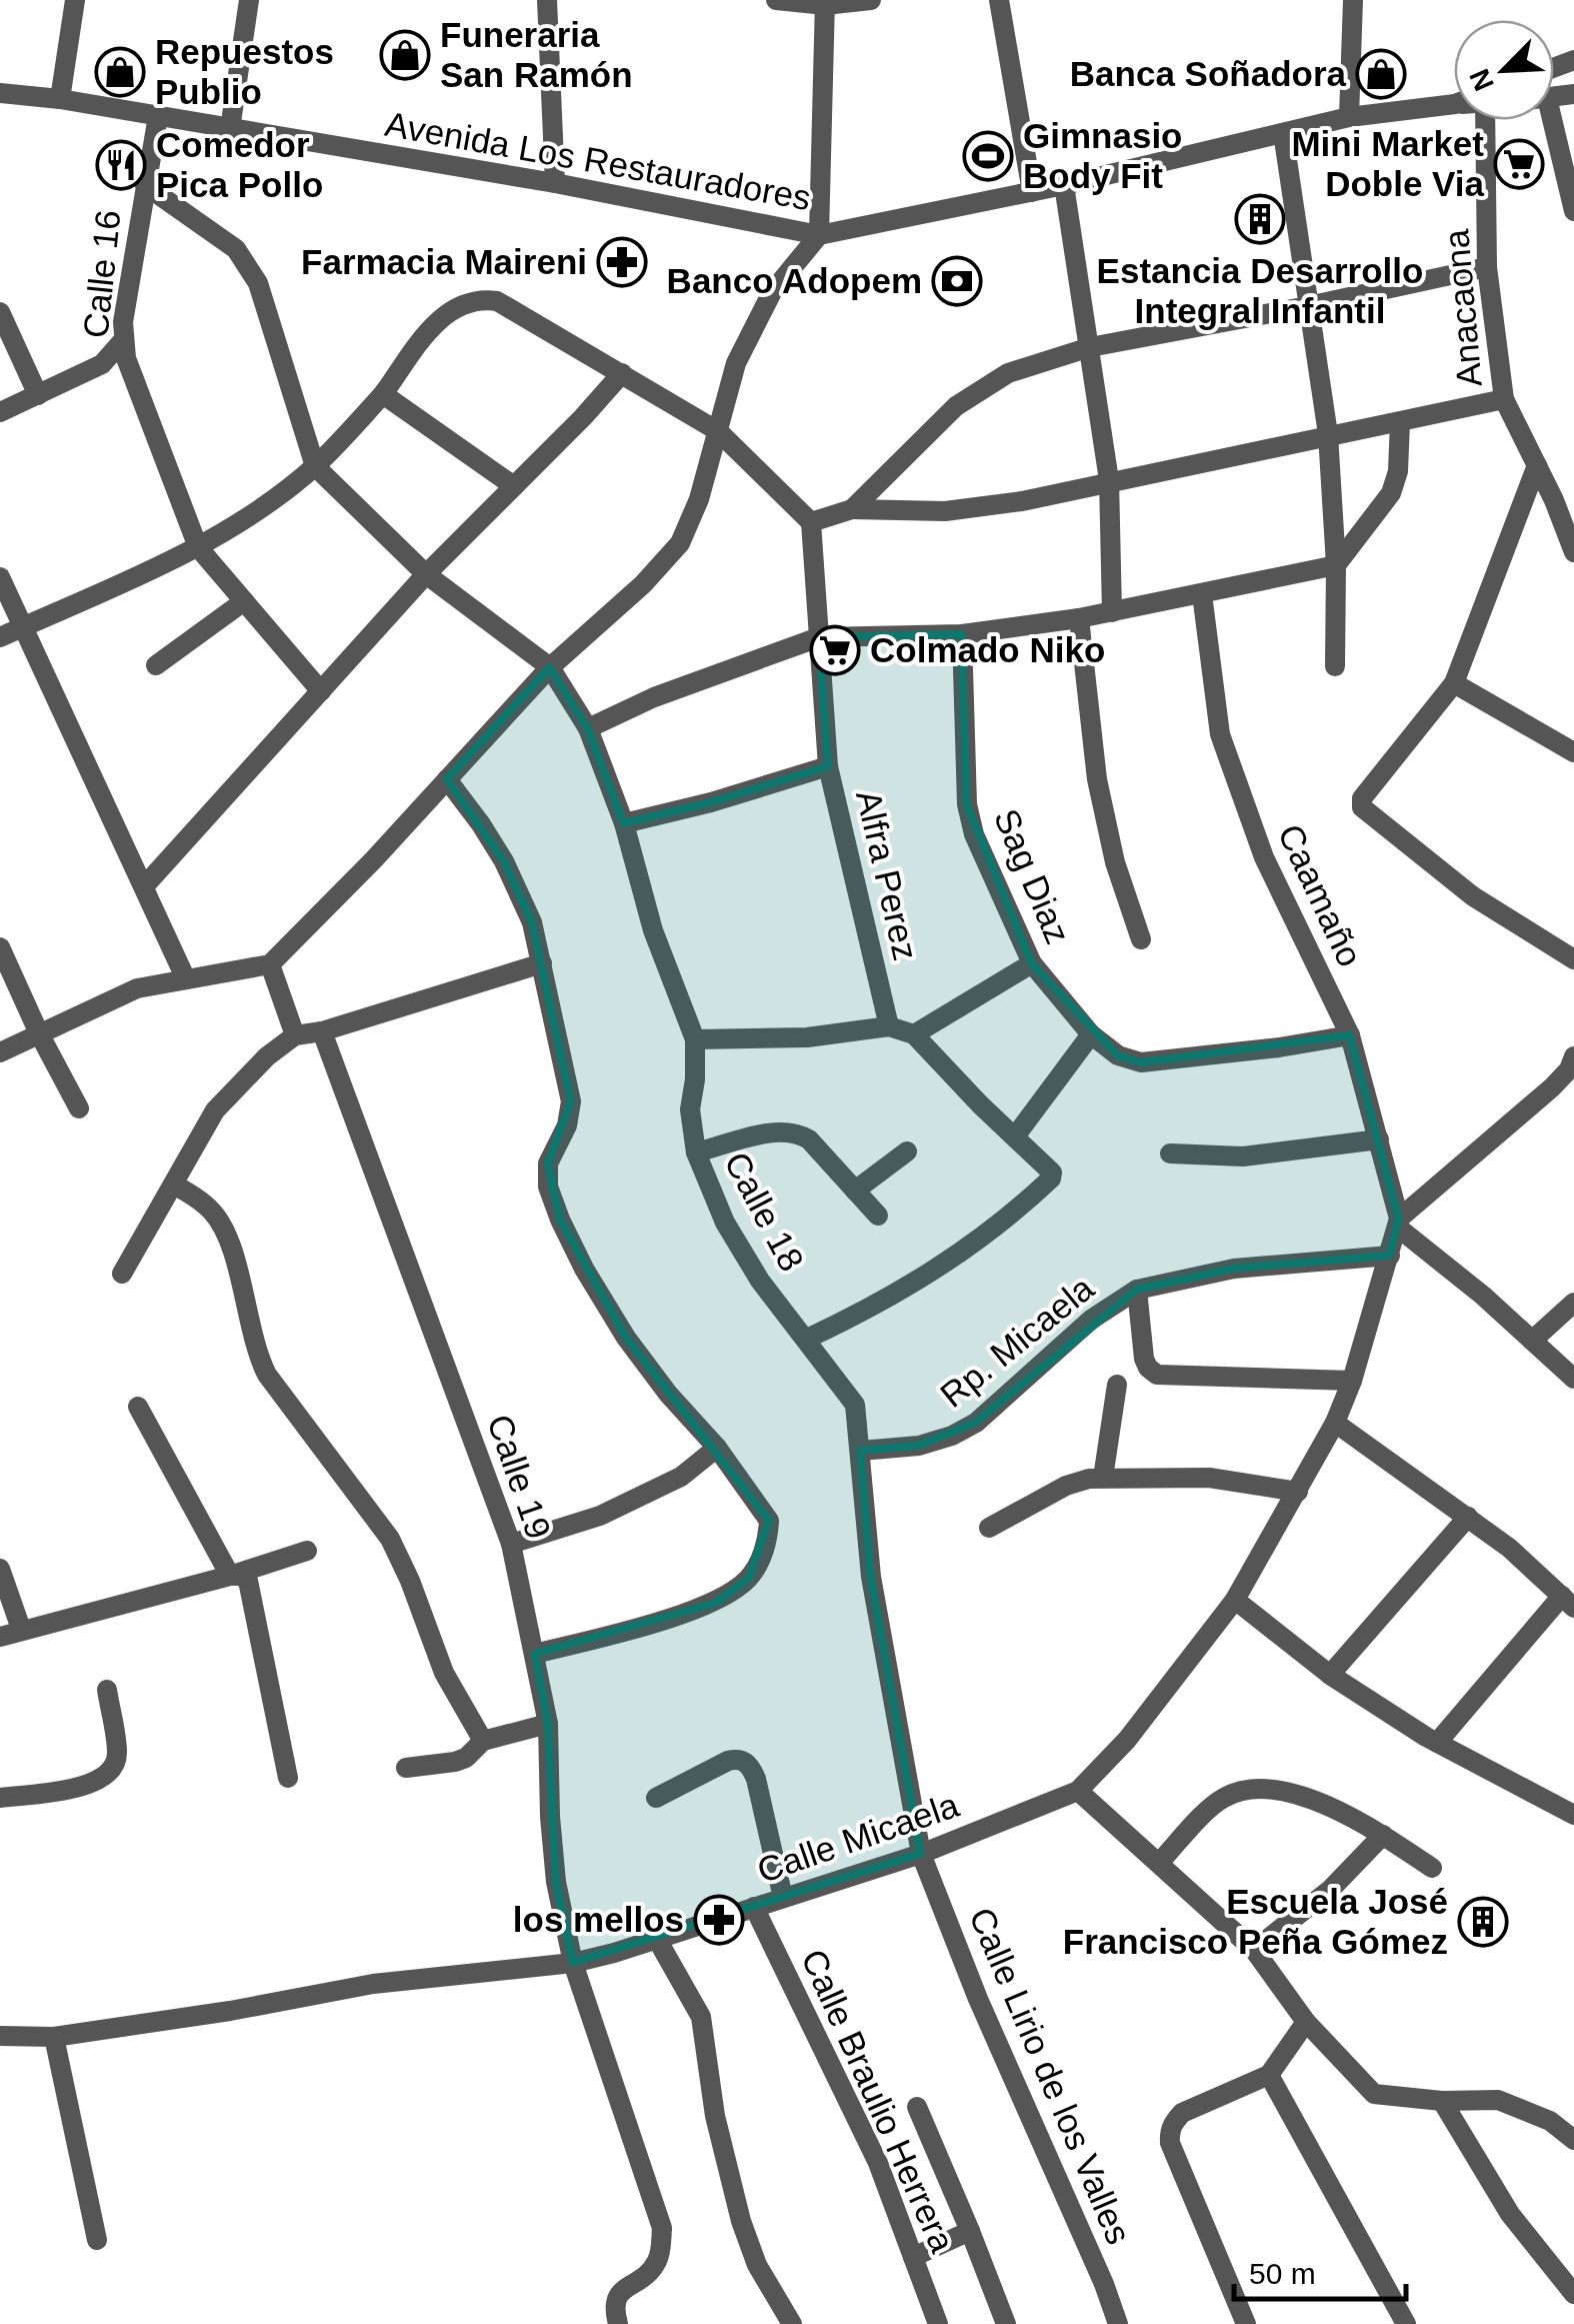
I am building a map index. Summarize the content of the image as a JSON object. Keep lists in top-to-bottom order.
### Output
{
  "streets": {
    "street": [
      "Avenida Los Restauradores",
      "Calle 16",
      "Anacaona",
      "Alfra Perez",
      "Sag Diaz",
      "Caamaño",
      "Calle 18",
      "Rp. Micaela",
      "Calle 19",
      "Calle Micaela",
      "Calle Lirio de los Valles",
      "Calle Braulio Herrera"
    ]
  },
  "crossings": [
    ["Avenida Los Restauradores", "Calle 16"],
    ["Sag Diaz", "Caamaño"],
    ["Caamaño", "Calle Micaela"],
    ["Calle 18", "Rp. Micaela"],
    ["Calle 18", "Calle Micaela"],
    ["Calle 18", "Calle Lirio de los Valles"],
    ["Rp. Micaela", "Calle Micaela"],
    ["Calle 19", "Calle Micaela"],
    ["Calle Micaela", "Calle Lirio de los Valles"],
    ["Calle Micaela", "Calle Braulio Herrera"]
  ],
  "places": {
    "shop": ["Funeraria San Ramón", "Repuestos Publio", "Banca Soñadora"],
    "sports": ["Gimnasio Body Fit"],
    "supermarket": ["Mini Market Doble Via", "Colmado Niko"],
    "restaurant": ["Comedor Pica Pollo"],
    "building": ["Estancia Desarrollo Integral Infantil", "Escuela José Francisco Peña Gómez"],
    "pharmacy": ["Farmacia Maireni", "los mellos"],
    "bank": ["Banco Adopem"]
  },
  "scale_bar": "50 m",
  "north": "bottom left"
}
